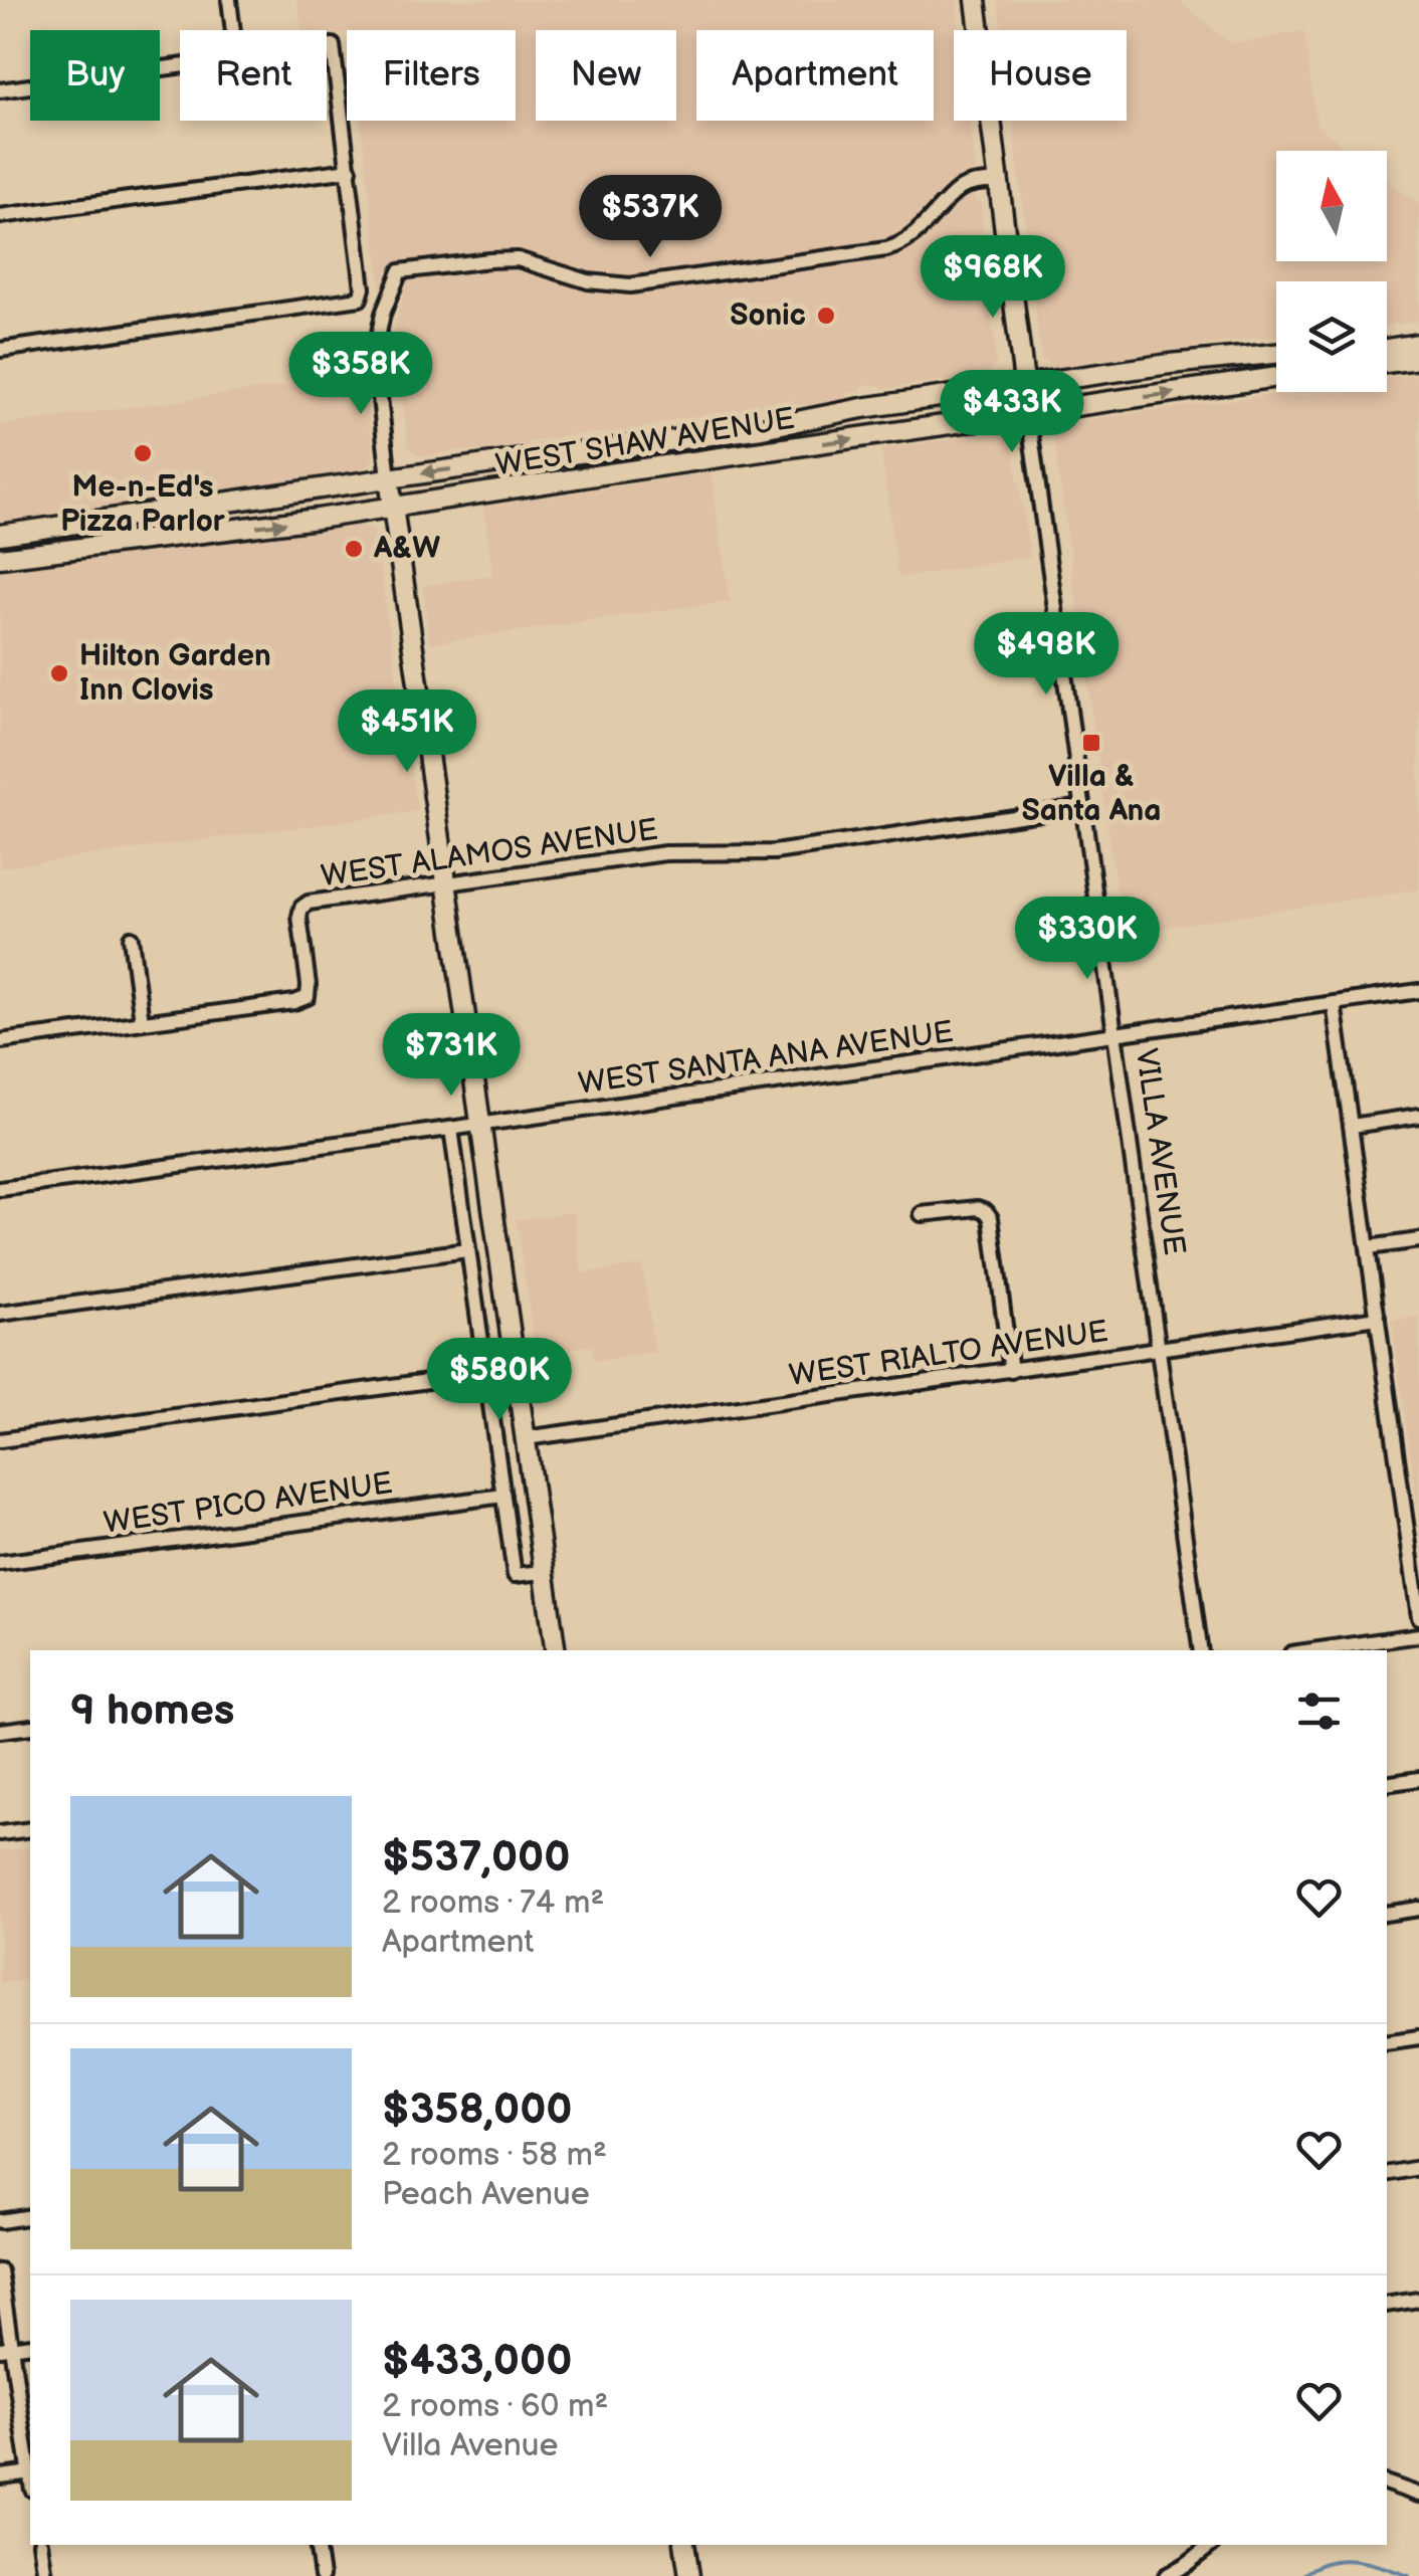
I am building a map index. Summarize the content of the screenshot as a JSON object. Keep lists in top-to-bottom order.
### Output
{
  "streets": {
    "main road": ["WEST SHAW AVENUE", "VILLA AVENUE"],
    "street": [
      "WEST ALAMOS AVENUE",
      "WEST SANTA ANA AVENUE",
      "WEST RIALTO AVENUE",
      "WEST PICO AVENUE"
    ]
  },
  "crossings": [
    ["WEST SHAW AVENUE", "VILLA AVENUE"],
    ["WEST ALAMOS AVENUE", "VILLA AVENUE"],
    ["WEST SANTA ANA AVENUE", "VILLA AVENUE"],
    ["VILLA AVENUE", "WEST RIALTO AVENUE"]
  ],
  "places": {
    "other": [
      "Sonic",
      "Me-n-Ed's Pizza Parlor",
      "A&W",
      "Hilton Garden Inn Clovis"
    ],
    "transit": ["Villa & Santa Ana"]
  },
  "north": "top",
  "page": {
    "chip": [
      "Buy",
      "Rent",
      "Filters",
      "New",
      "Apartment",
      "House"
    ],
    "price": [
      "$537K",
      "$968K",
      "$358K",
      "$433K",
      "$498K",
      "$451K",
      "$330K",
      "$731K",
      "$580K"
    ],
    "heading": "9 homes",
    "list": [
      {
        "name": "$537,000",
        "note": "2 rooms · 74 m² · Apartment"
      },
      {
        "name": "$358,000",
        "note": "2 rooms · 58 m² · Peach Avenue"
      },
      {
        "name": "$433,000",
        "note": "2 rooms · 60 m² · Villa Avenue"
      }
    ]
  }
}
